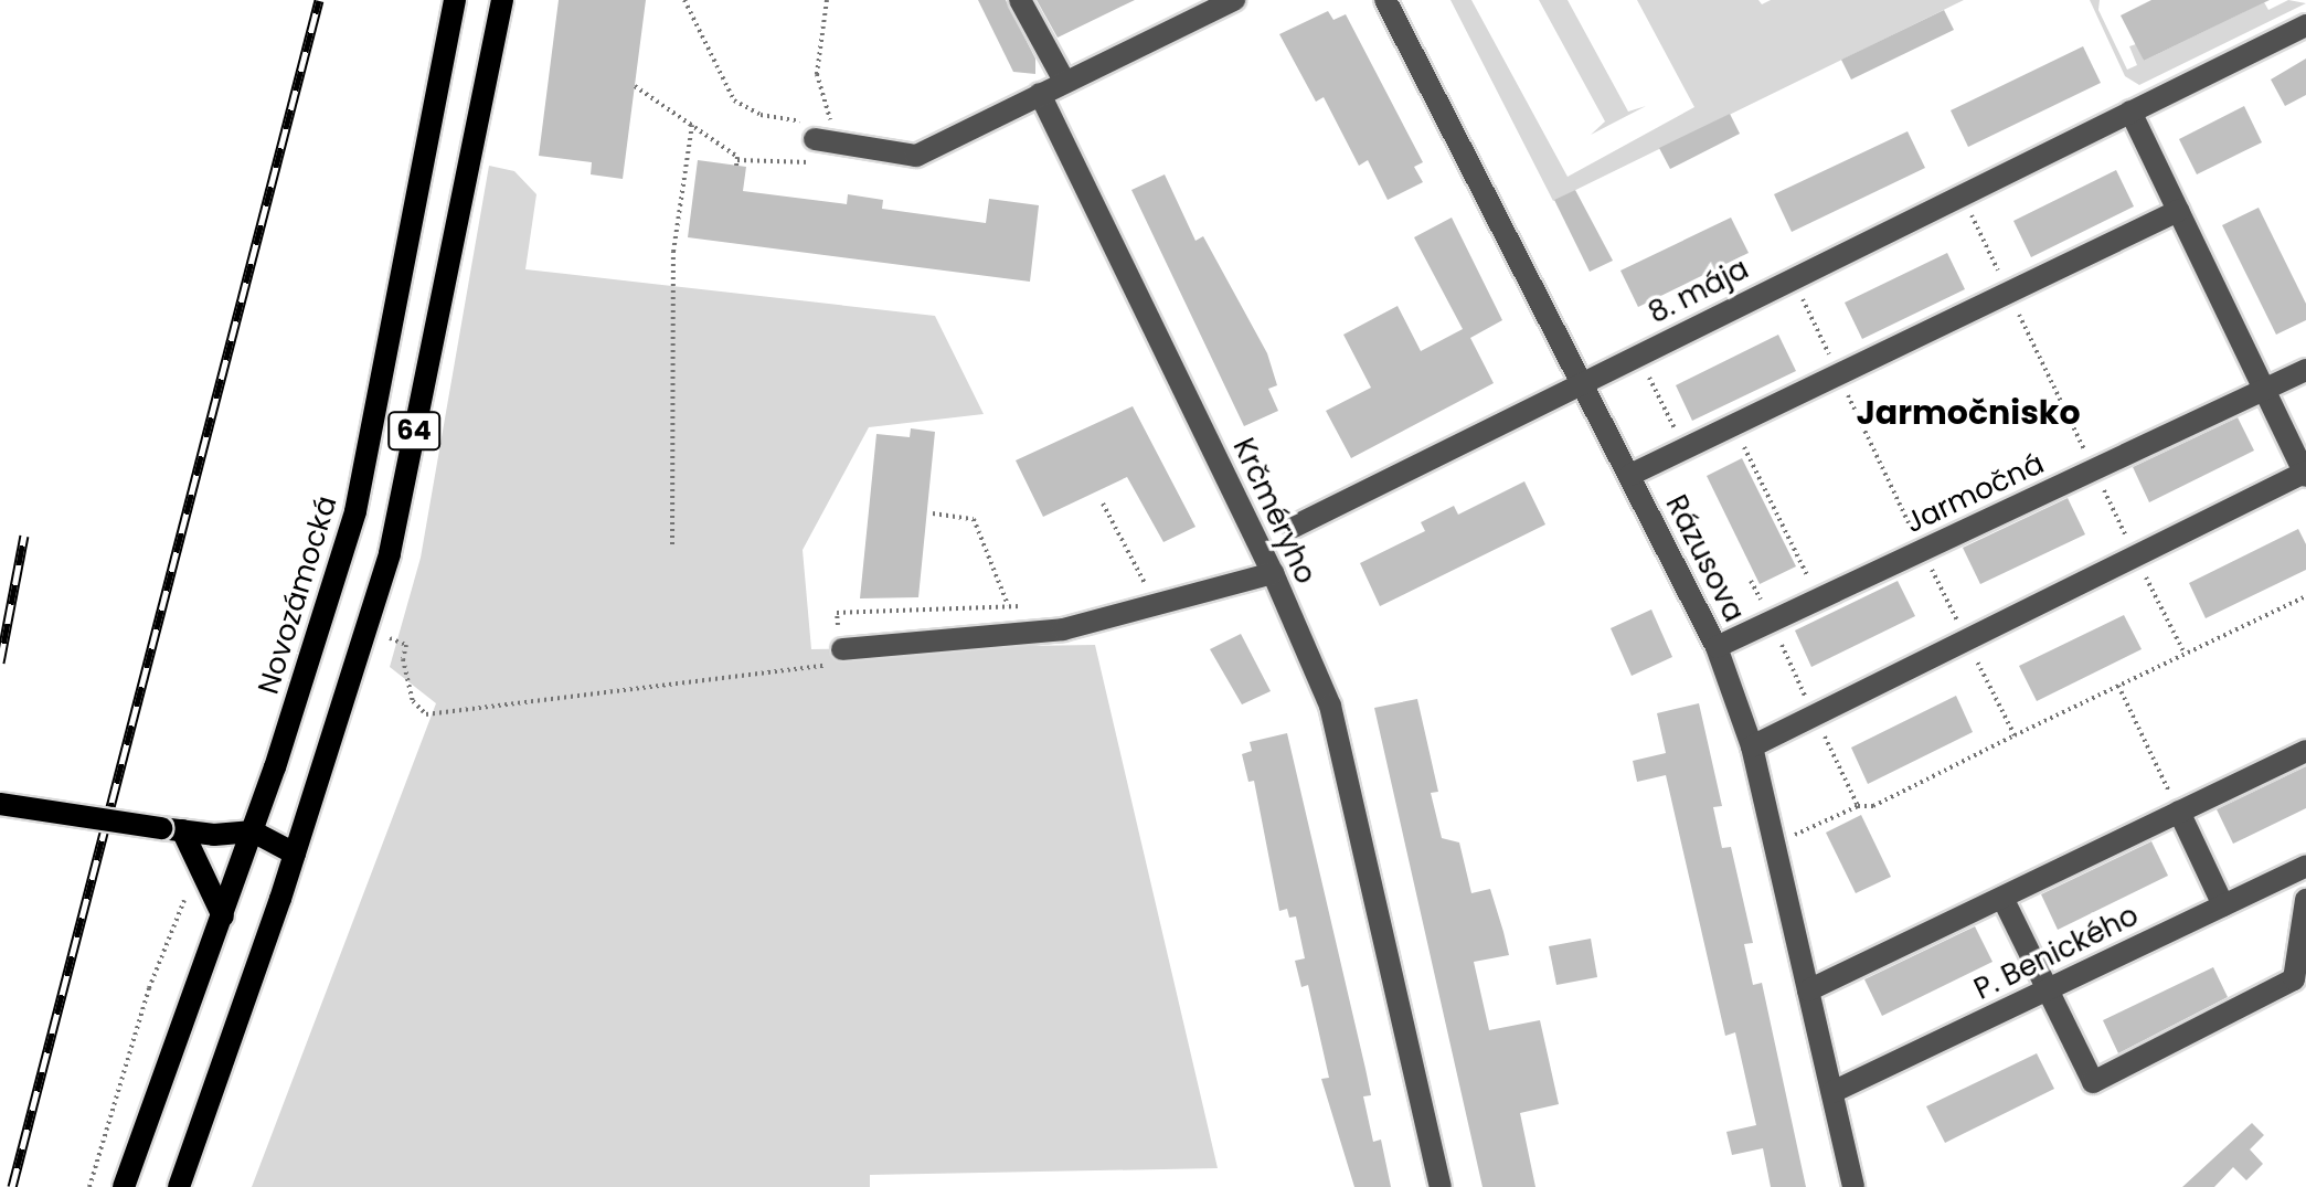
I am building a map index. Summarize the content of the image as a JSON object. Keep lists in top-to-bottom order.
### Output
{
  "streets": {
    "main road": ["64", "Novozámocká"],
    "street": [
      "8. mája",
      "Jarmočná",
      "Krčméryho",
      "Rázusova",
      "P. Benického"
    ]
  },
  "crossings": [
    ["8. mája", "Rázusova"],
    ["Jarmočná", "Rázusova"],
    ["Rázusova", "P. Benického"]
  ],
  "districts": ["Jarmočnisko"]
}
